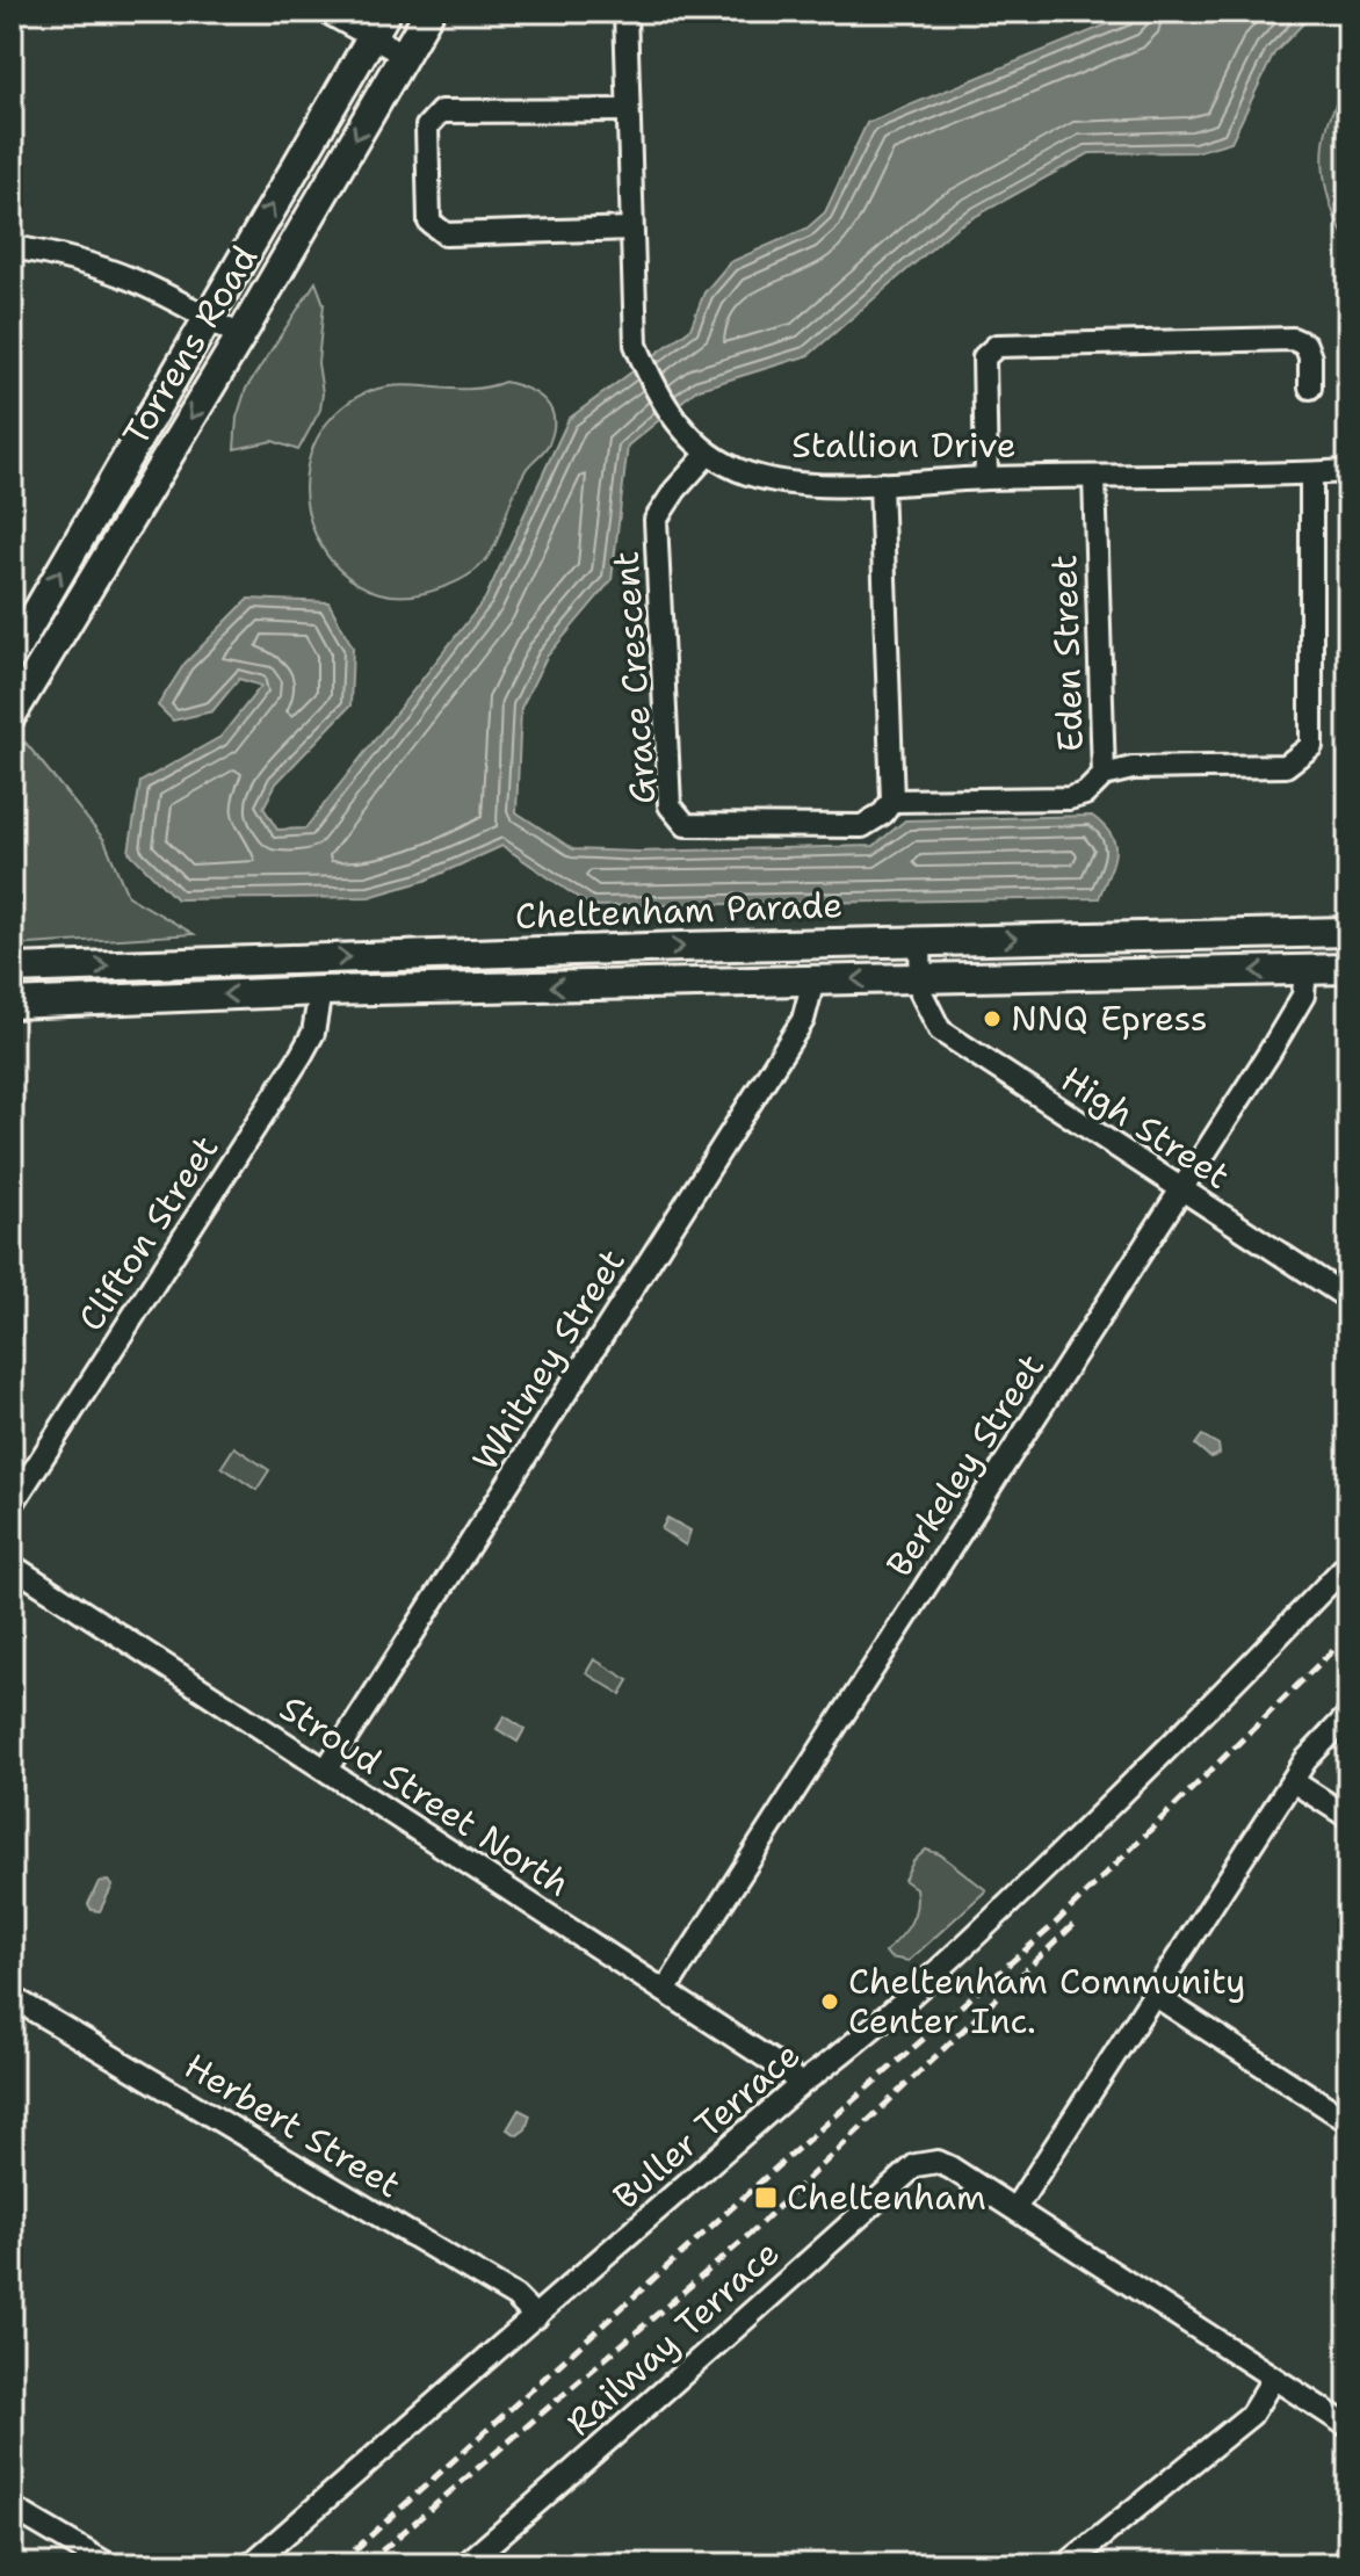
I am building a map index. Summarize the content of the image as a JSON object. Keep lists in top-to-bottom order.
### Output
{
  "streets": {
    "main road": ["Torrens Road", "Cheltenham Parade"],
    "street": [
      "Stallion Drive",
      "Eden Street",
      "Grace Crescent",
      "High Street",
      "Clifton Street",
      "Whitney Street",
      "Berkeley Street",
      "Stroud Street North",
      "Herbert Street",
      "Buller Terrace",
      "Railway Terrace"
    ]
  },
  "crossings": [
    ["Stallion Drive", "Eden Street"],
    ["Stallion Drive", "Grace Crescent"],
    ["Eden Street", "Grace Crescent"],
    ["Cheltenham Parade", "High Street"],
    ["Cheltenham Parade", "Clifton Street"],
    ["Cheltenham Parade", "Whitney Street"],
    ["Cheltenham Parade", "Berkeley Street"],
    ["High Street", "Berkeley Street"],
    ["Whitney Street", "Stroud Street North"],
    ["Berkeley Street", "Stroud Street North"],
    ["Stroud Street North", "Buller Terrace"],
    ["Herbert Street", "Buller Terrace"]
  ],
  "places": {
    "other": ["NNQ Epress", "Cheltenham Community Center Inc."],
    "transit": ["Cheltenham"]
  }
}
